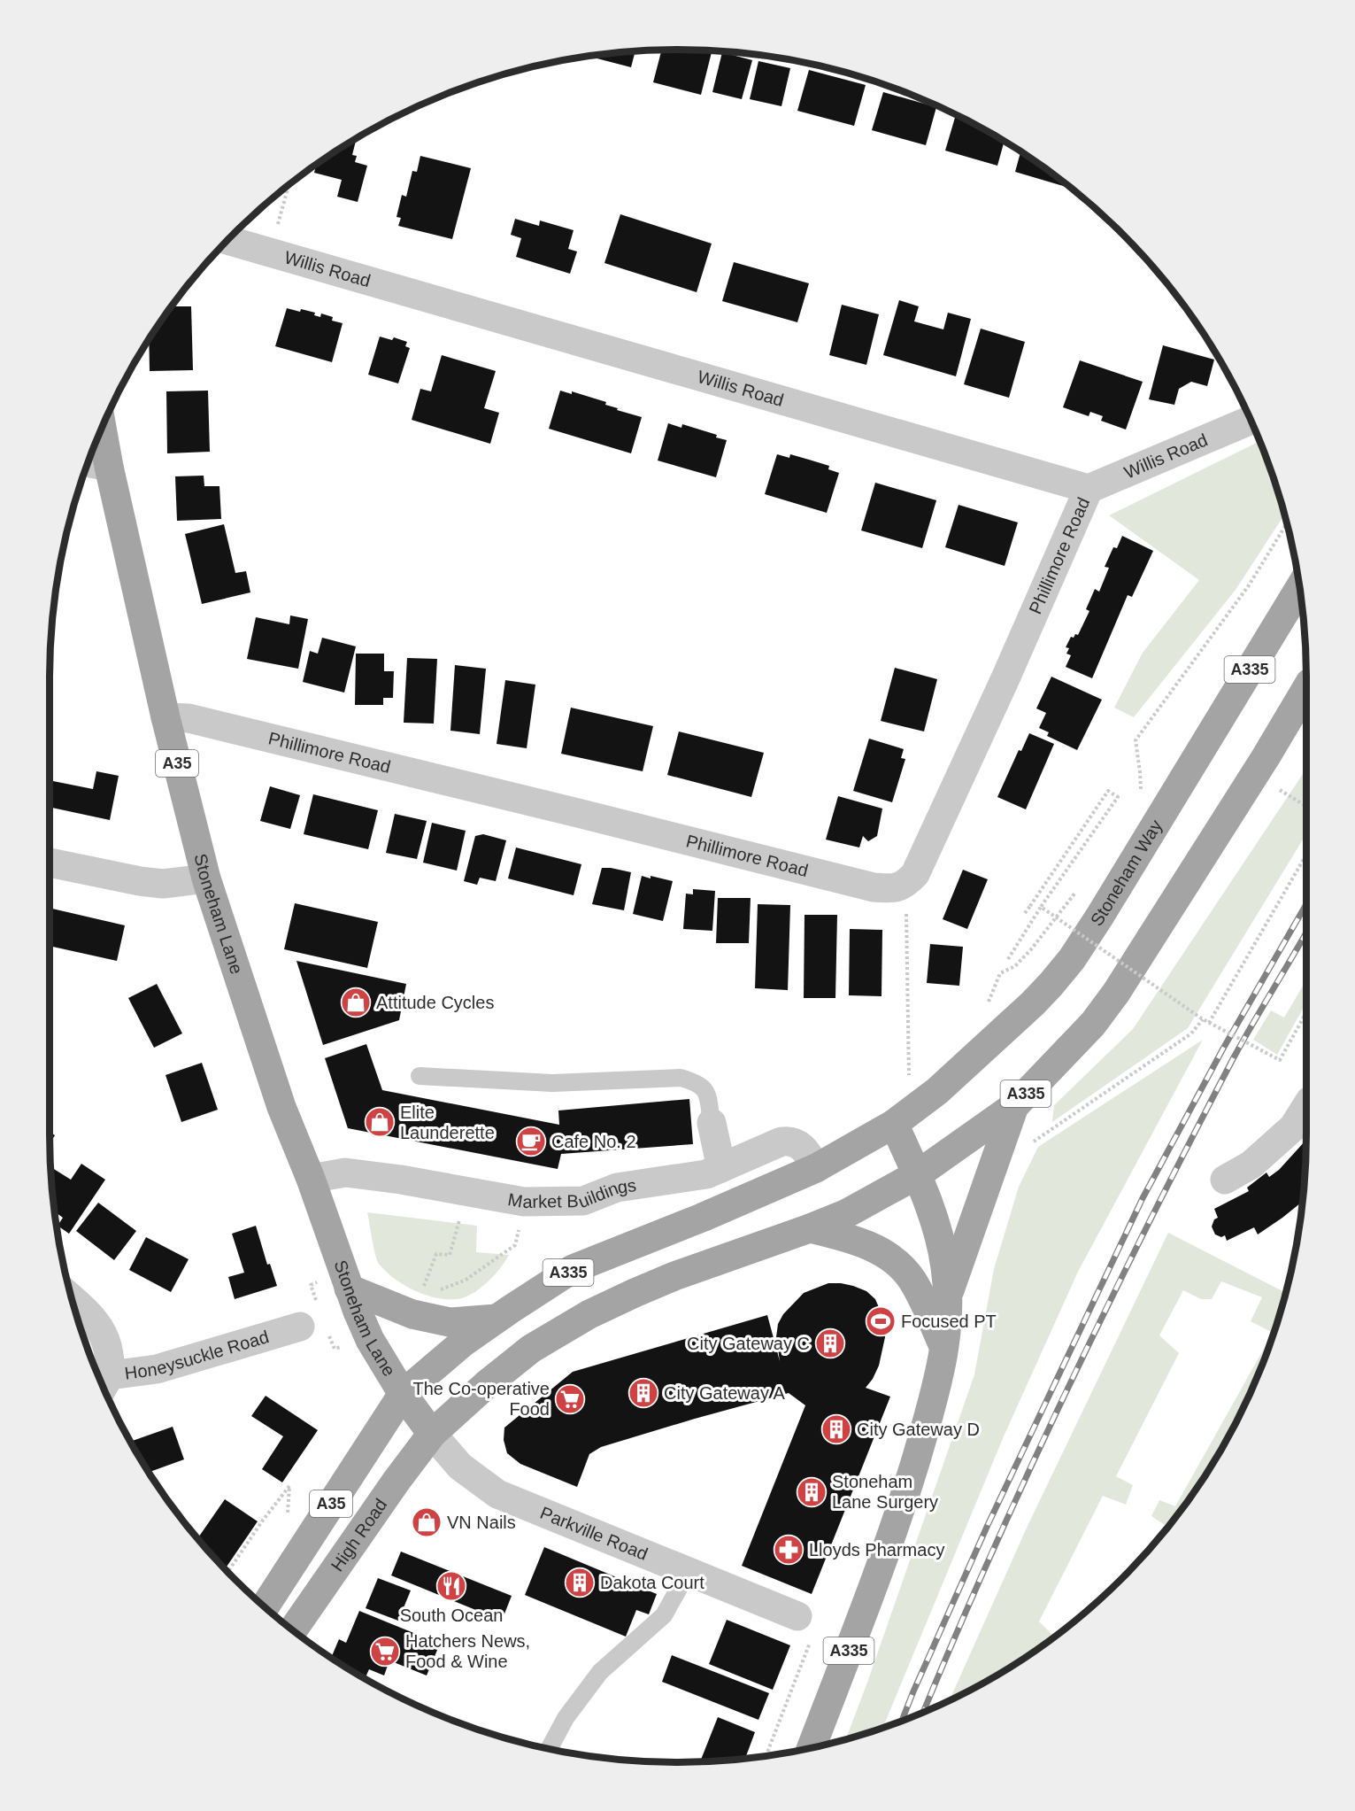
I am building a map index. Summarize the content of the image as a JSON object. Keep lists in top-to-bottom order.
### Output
{
  "streets": {
    "main road": [
      "A335",
      "A35",
      "Stoneham Way",
      "Stoneham Lane",
      "High Road"
    ],
    "street": [
      "Willis Road",
      "Phillimore Road",
      "Market Buildings",
      "Honeysuckle Road",
      "Parkville Road"
    ]
  },
  "crossings": [
    ["Willis Road", "Phillimore Road"],
    ["Phillimore Road", "Stoneham Lane"],
    ["A335", "A35"],
    ["A335", "Stoneham Way"],
    ["A335", "Stoneham Lane"],
    ["A335", "Market Buildings"],
    ["A335", "Parkville Road"],
    ["A335", "High Road"],
    ["A35", "Stoneham Lane"],
    ["A35", "Parkville Road"],
    ["A35", "High Road"],
    ["Stoneham Lane", "Market Buildings"],
    ["Parkville Road", "High Road"]
  ],
  "places": {
    "shop": ["Attitude Cycles", "Elite Launderette", "VN Nails"],
    "cafe": ["Cafe No. 2"],
    "sports": ["Focused PT"],
    "building": [
      "City Gateway C",
      "City Gateway A",
      "City Gateway D",
      "Stoneham Lane Surgery",
      "Dakota Court"
    ],
    "supermarket": ["The Co-operative Food", "Hatchers News, Food & Wine"],
    "pharmacy": ["Lloyds Pharmacy"],
    "restaurant": ["South Ocean"]
  }
}
